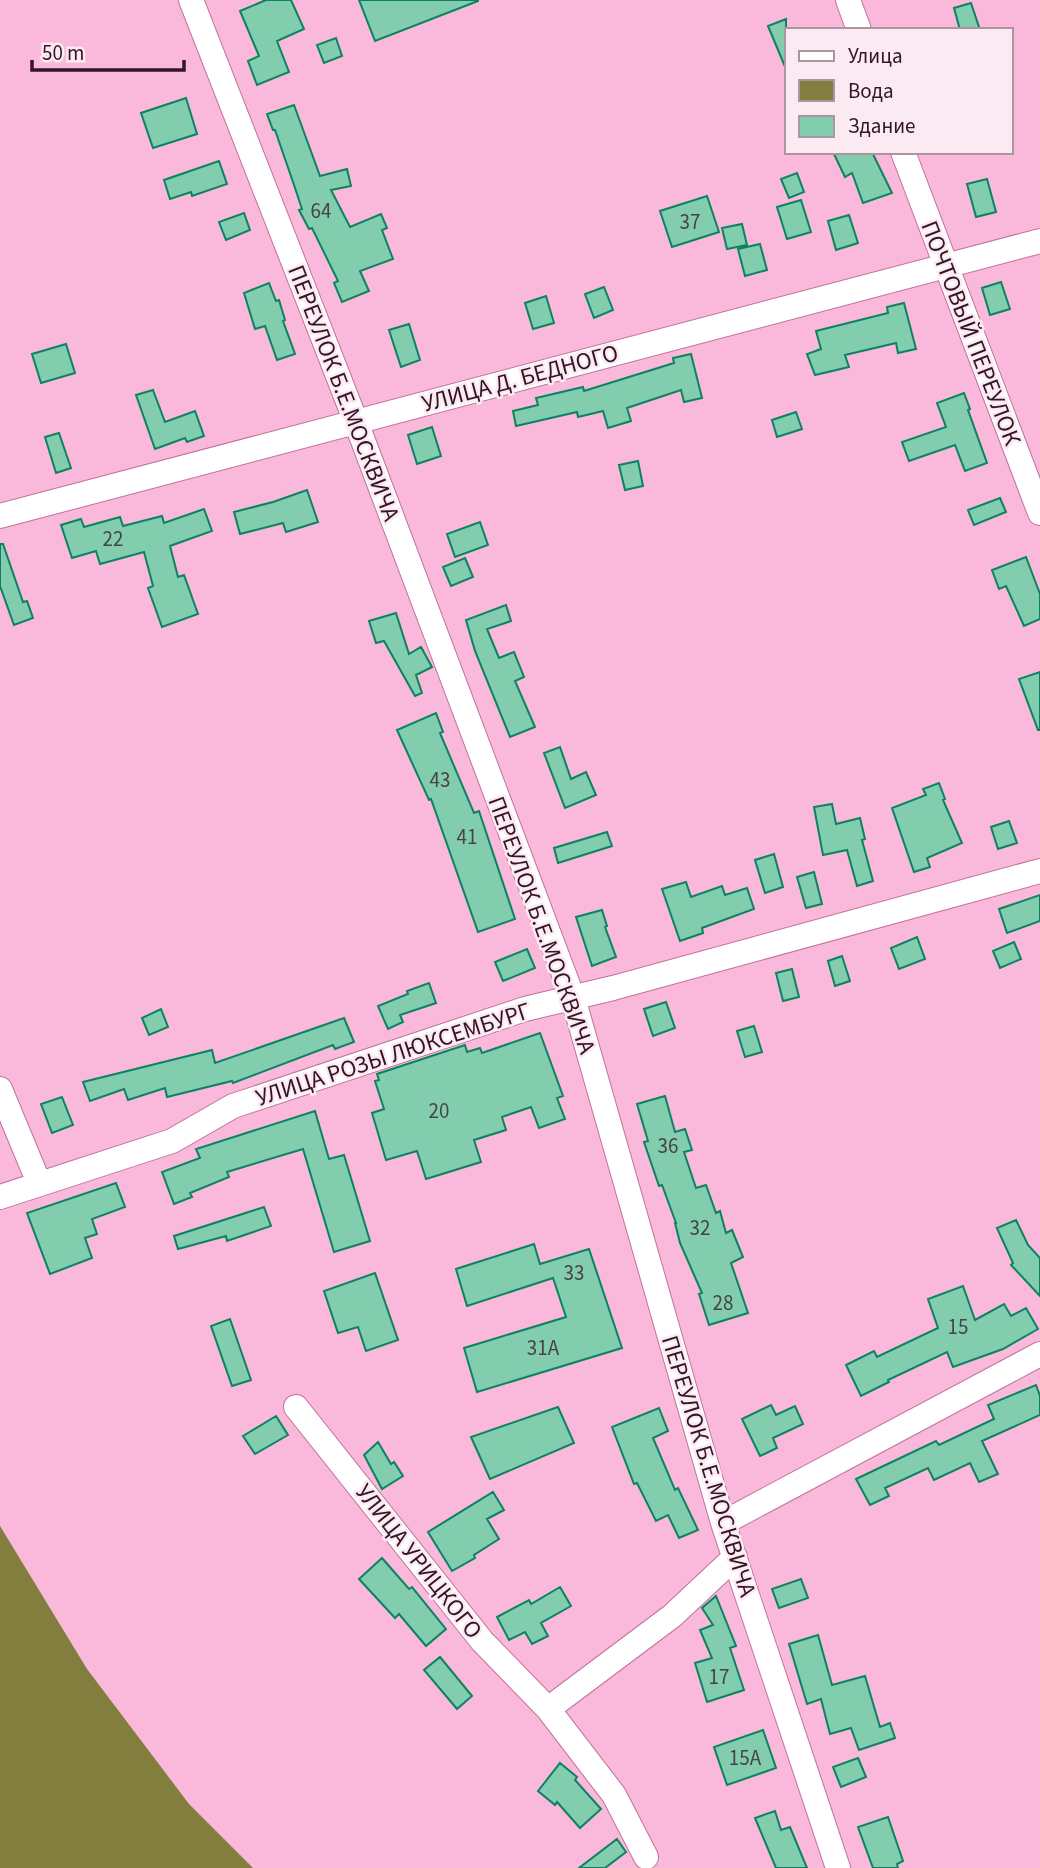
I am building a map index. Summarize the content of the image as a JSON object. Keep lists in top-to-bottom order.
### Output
{
  "streets": {
    "street": [
      "ПОЧТОВЫЙ ПЕРЕУЛОК",
      "УЛИЦА Д. БЕДНОГО",
      "ПЕРЕУЛОК Б.Е.МОСКВИЧА",
      "УЛИЦА РОЗЫ ЛЮКСЕМБУРГ",
      "УЛИЦА УРИЦКОГО"
    ]
  },
  "crossings": [
    ["ПОЧТОВЫЙ ПЕРЕУЛОК", "УЛИЦА Д. БЕДНОГО"],
    ["УЛИЦА Д. БЕДНОГО", "ПЕРЕУЛОК Б.Е.МОСКВИЧА"],
    ["ПЕРЕУЛОК Б.Е.МОСКВИЧА", "УЛИЦА РОЗЫ ЛЮКСЕМБУРГ"]
  ],
  "house_numbers": [
    "64",
    "37",
    "22",
    "43",
    "41",
    "20",
    "36",
    "32",
    "33",
    "28",
    "15",
    "31А",
    "17",
    "15А"
  ],
  "legend": ["Улица", "Вода", "Здание"],
  "scale_bar": "50 m"
}
